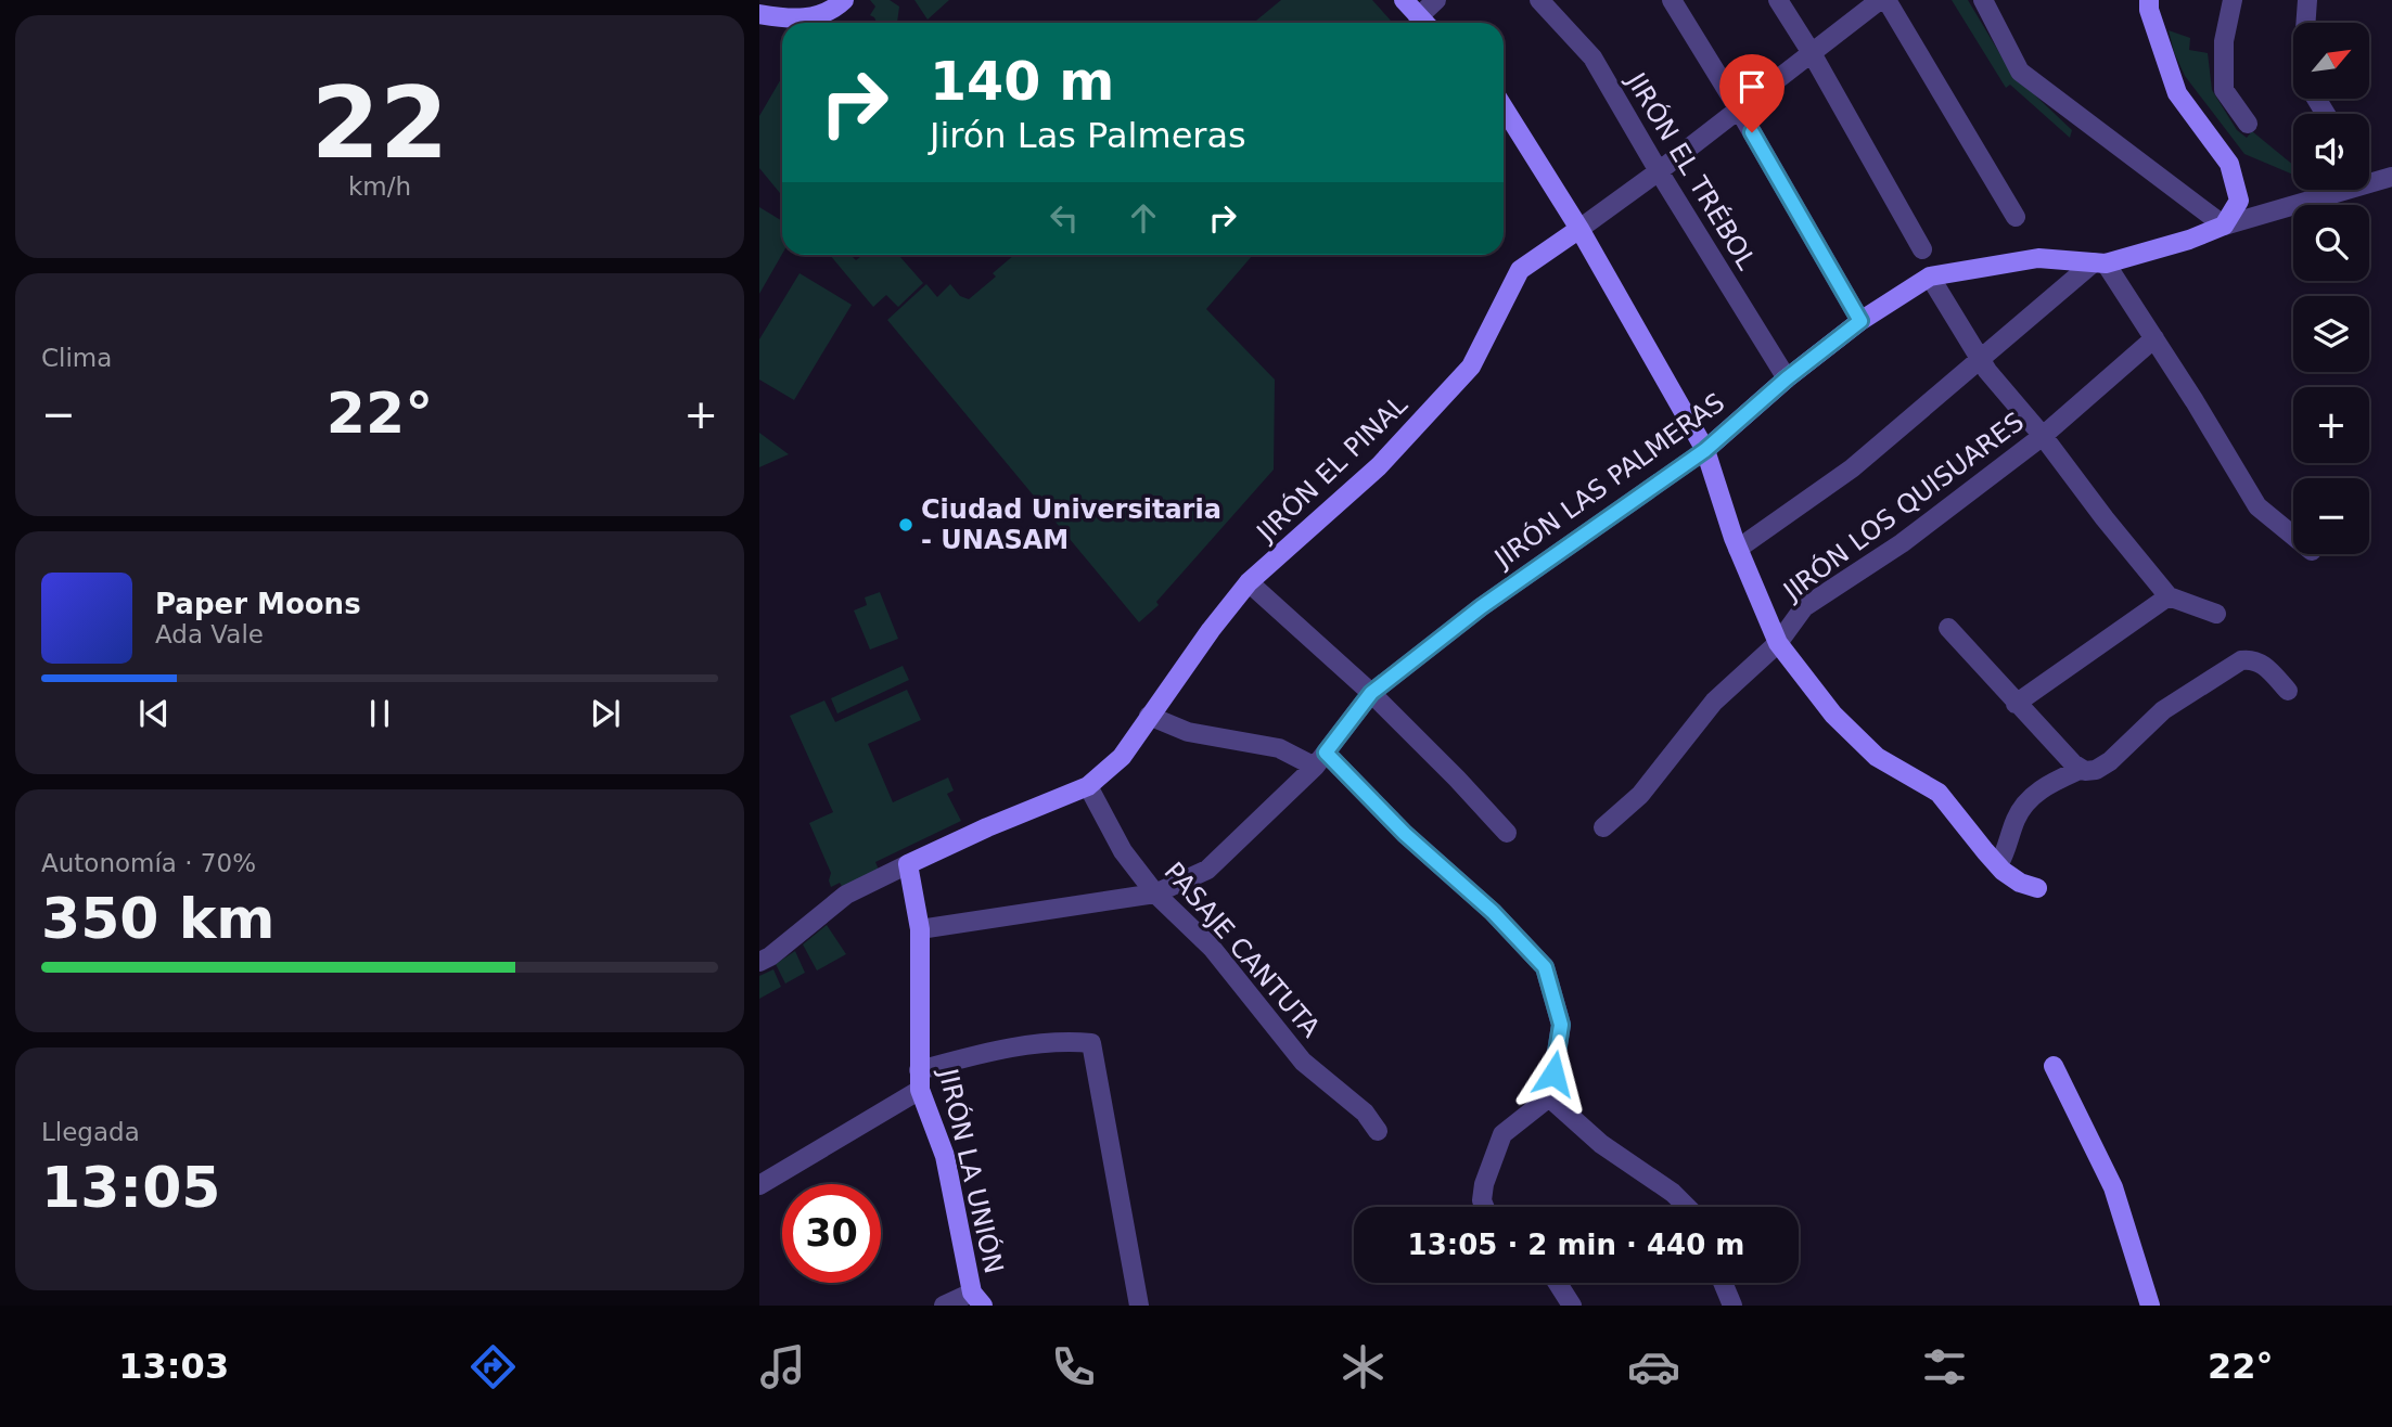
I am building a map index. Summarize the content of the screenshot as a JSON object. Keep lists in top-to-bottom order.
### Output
{
  "streets": {
    "street": [
      "JIRÓN EL TRÉBOL",
      "JIRÓN EL PINAL",
      "JIRÓN LAS PALMERAS",
      "JIRÓN LOS QUISUARES",
      "PASAJE CANTUTA",
      "JIRÓN LA UNIÓN"
    ]
  },
  "crossings": [
    ["JIRÓN EL TRÉBOL", "JIRÓN EL PINAL"],
    ["JIRÓN EL TRÉBOL", "JIRÓN LAS PALMERAS"],
    ["JIRÓN EL PINAL", "PASAJE CANTUTA"],
    ["JIRÓN EL PINAL", "JIRÓN LA UNIÓN"],
    ["JIRÓN LAS PALMERAS", "PASAJE CANTUTA"],
    ["JIRÓN LAS PALMERAS", "JIRÓN LA UNIÓN"]
  ],
  "places": ["Ciudad Universitaria - UNASAM"],
  "north": "top right",
  "page": {
    "tile": [
      ["22", "km/h"],
      "Clima",
      ["Autonomía · 70%", "350 km"],
      ["Llegada", "13:05"]
    ],
    "map_buttons": ["+", "−"],
    "turn": ["140 m", "Jirón Las Palmeras"],
    "heat": ["−", "22°", "+"],
    "song": ["Paper Moons", "Ada Vale"],
    "limit": "30",
    "trip": "13:05 · 2 min · 440 m",
    "tabs": ["13:03", "22°"]
  }
}
